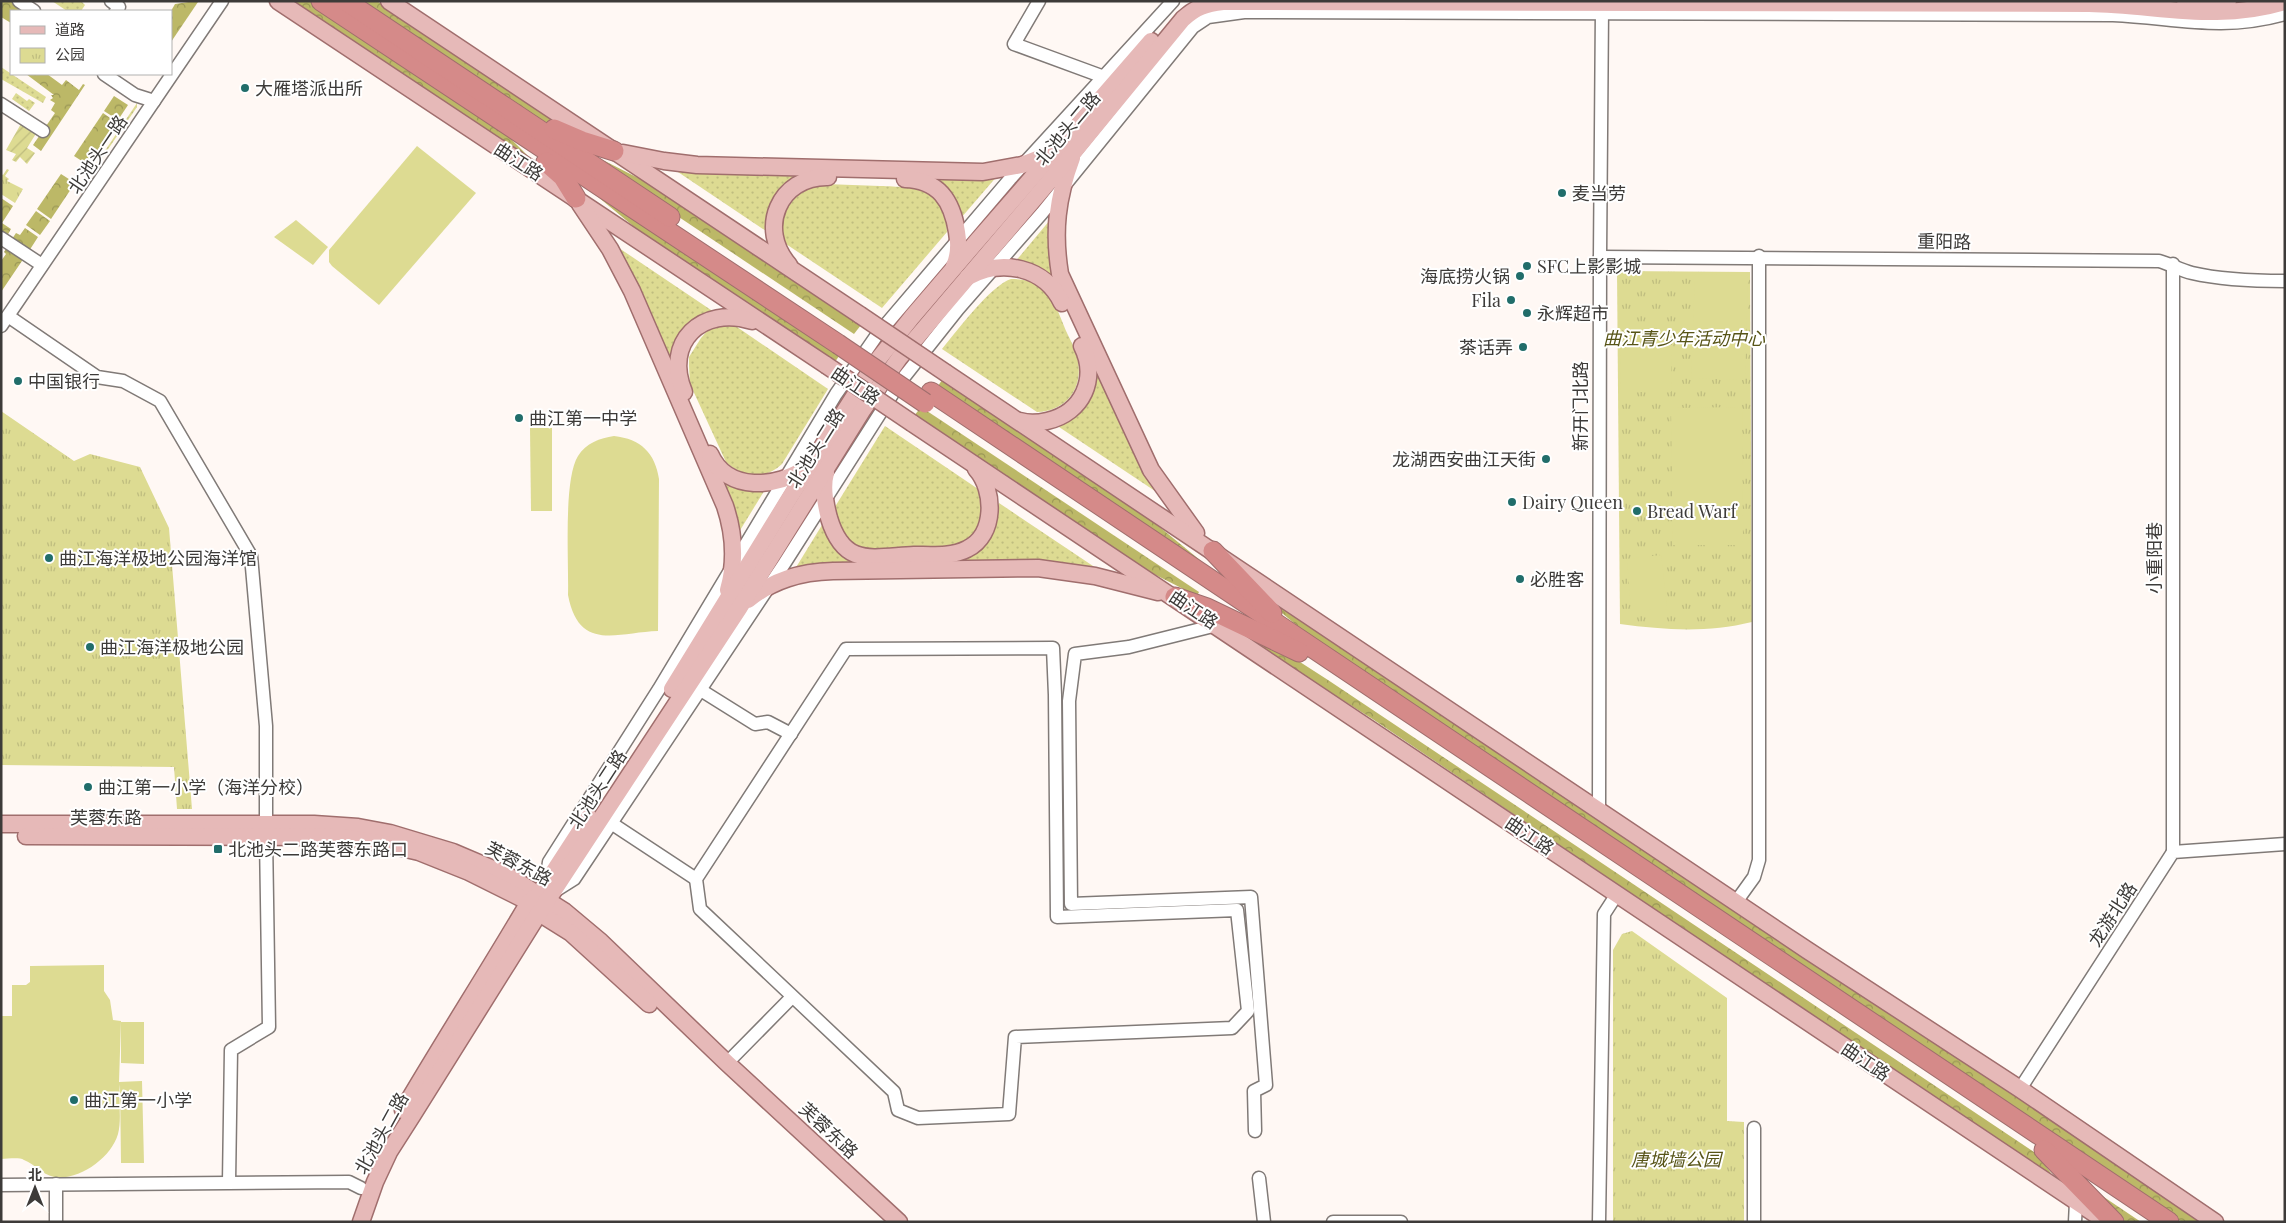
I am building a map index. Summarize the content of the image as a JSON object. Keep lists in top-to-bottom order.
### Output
{
  "streets": {
    "highway": ["曲江路"],
    "main road": ["北池头二路", "芙蓉东路"],
    "street": [
      "北池头一路",
      "重阳路",
      "新开门北路",
      "小重阳巷",
      "龙游北路"
    ]
  },
  "crossings": [
    ["北池头二路", "新开门北路"],
    ["北池头二路", "芙蓉东路"],
    ["重阳路", "新开门北路"],
    ["重阳路", "小重阳巷"],
    ["小重阳巷", "龙游北路"]
  ],
  "parks": ["曲江青少年活动中心", "唐城墙公园"],
  "places": {
    "other": [
      "大雁塔派出所",
      "麦当劳",
      "SFC上影影城",
      "海底捞火锅",
      "Fila",
      "永辉超市",
      "茶话弄",
      "中国银行",
      "曲江第一中学",
      "龙湖西安曲江天街",
      "Dairy Queen",
      "Bread Warf",
      "曲江海洋极地公园海洋馆",
      "必胜客",
      "曲江海洋极地公园",
      "曲江第一小学（海洋分校）",
      "曲江第一小学"
    ],
    "transit": ["北池头二路芙蓉东路口"]
  },
  "legend": ["道路", "公园"],
  "north": "top"
}
